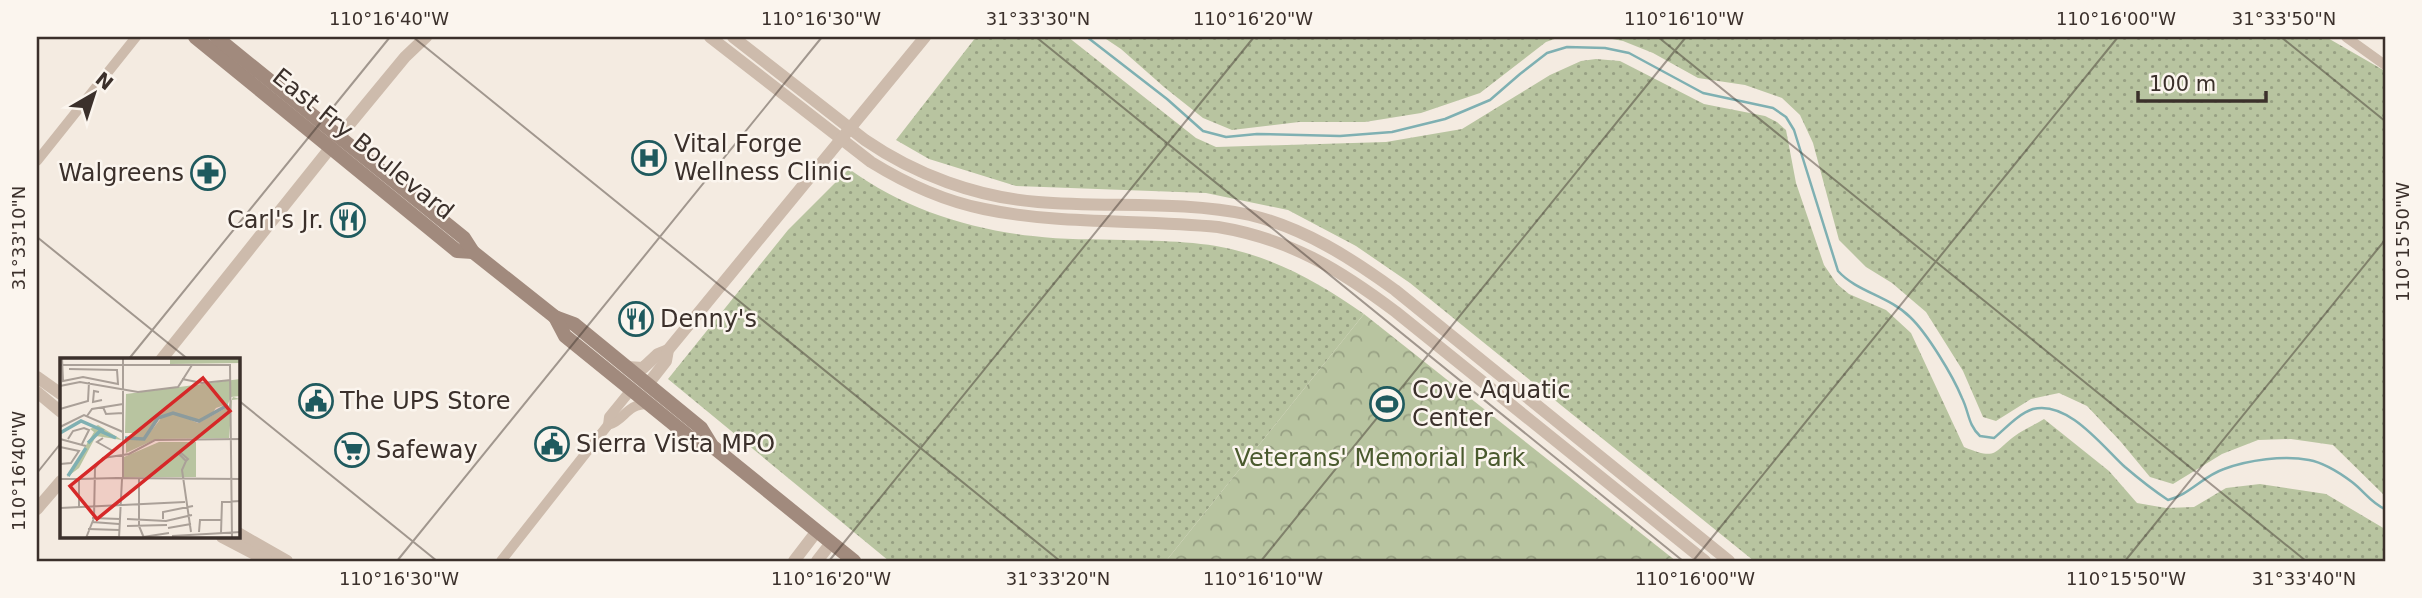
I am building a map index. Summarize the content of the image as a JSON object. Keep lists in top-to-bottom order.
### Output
{
  "streets": {
    "main road": ["East Fry Boulevard"]
  },
  "parks": ["Veterans' Memorial Park"],
  "places": {
    "hospital": ["Vital Forge Wellness Clinic"],
    "pharmacy": ["Walgreens"],
    "restaurant": ["Carl's Jr.", "Denny's"],
    "public building": ["The UPS Store", "Sierra Vista MPO"],
    "sports": ["Cove Aquatic Center"],
    "supermarket": ["Safeway"]
  },
  "scale_bar": "100 m",
  "north": "top right",
  "coordinates": [
    "110°16'40\"W",
    "110°16'30\"W",
    "31°33'30\"N",
    "110°16'20\"W",
    "110°16'10\"W",
    "110°16'00\"W",
    "31°33'50\"N",
    "31°33'10\"N",
    "110°15'50\"W",
    "31°33'20\"N",
    "31°33'40\"N"
  ]
}
